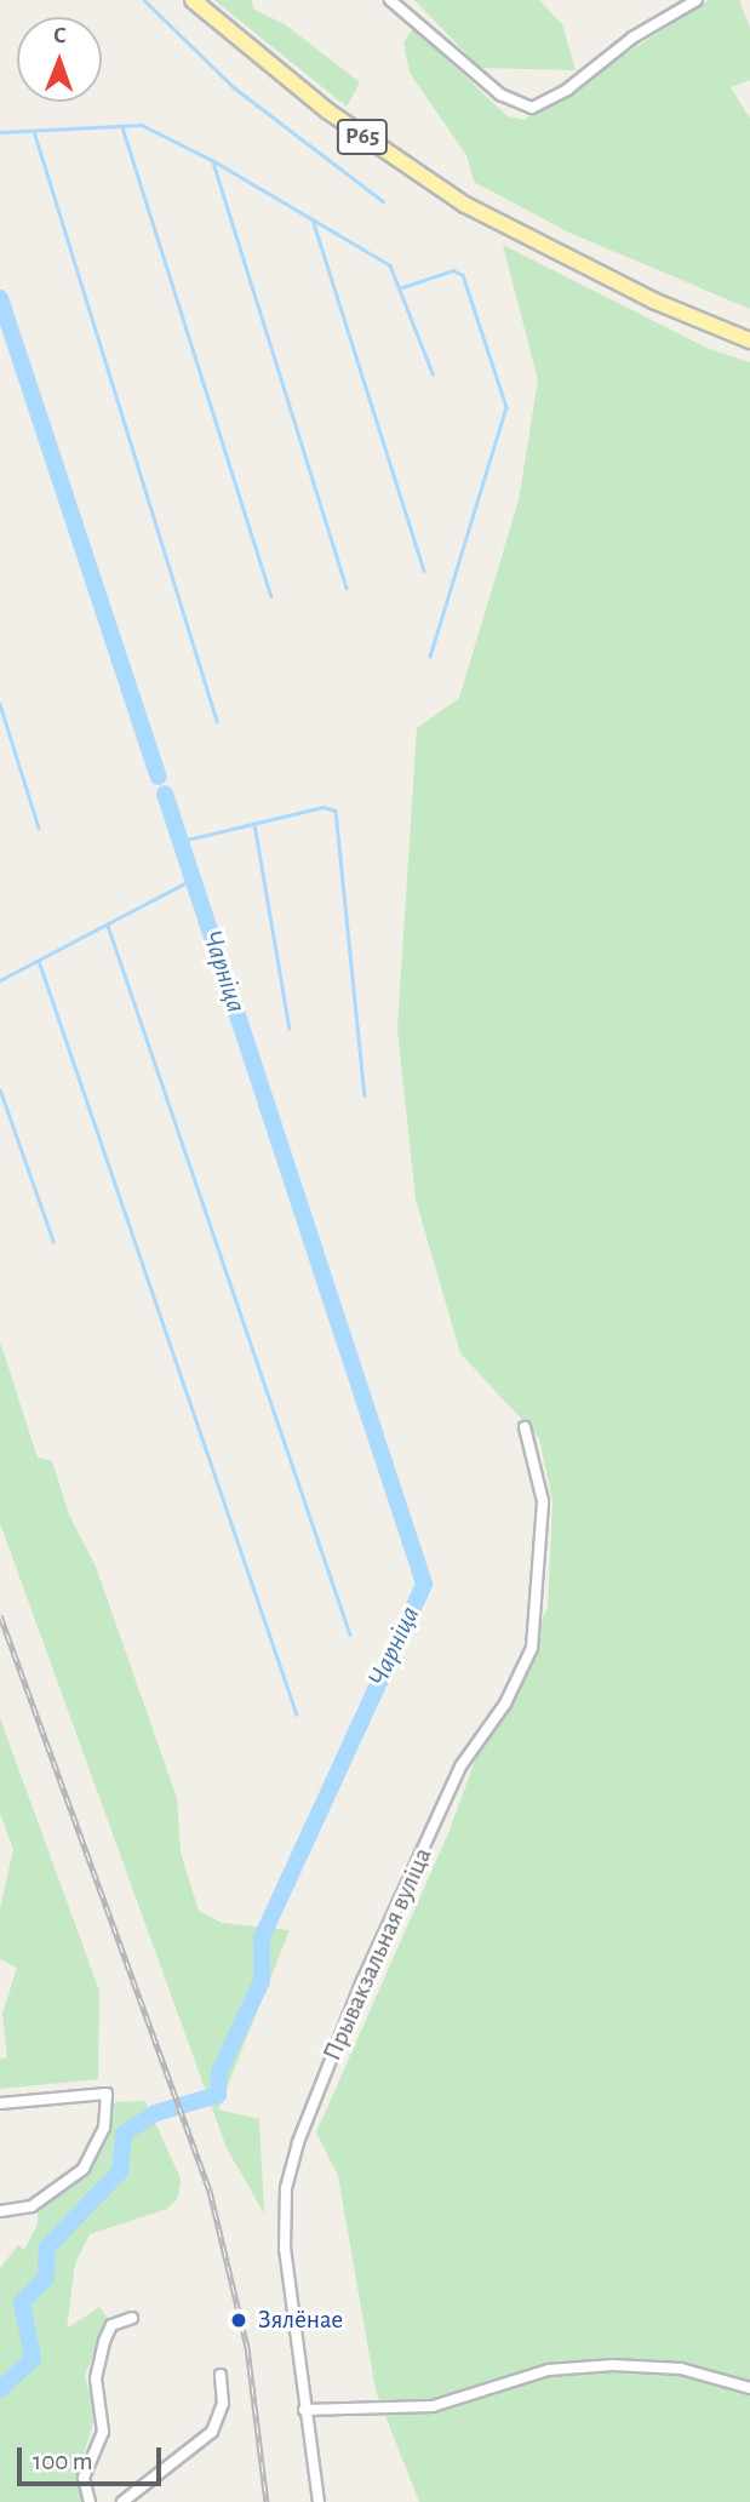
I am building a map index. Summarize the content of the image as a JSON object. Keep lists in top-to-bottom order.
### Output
{
  "streets": {
    "main road": ["Р65"],
    "street": ["Прывакзальная вуліца"]
  },
  "water": ["Чарніца"],
  "places": ["Зялёнае"],
  "scale_bar": "100 m",
  "north": "top"
}
